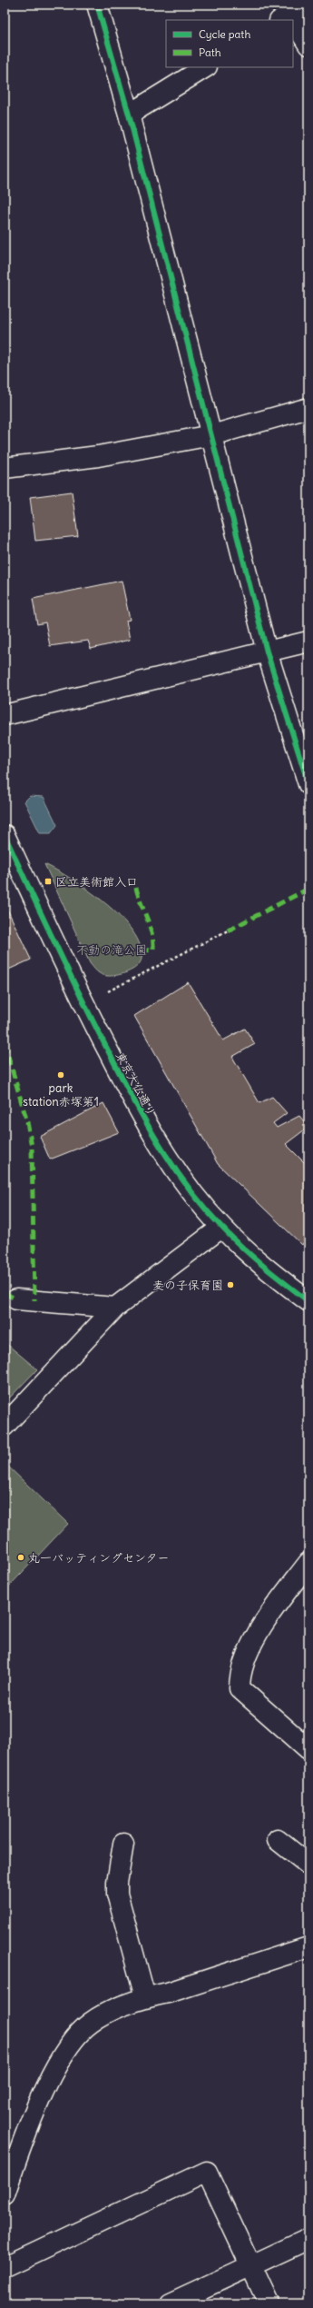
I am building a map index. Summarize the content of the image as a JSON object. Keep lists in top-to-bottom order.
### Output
{
  "streets": {
    "street": ["東京大仏通り"]
  },
  "parks": ["不動の滝公園"],
  "places": {
    "transit": ["区立美術館入口"],
    "other": ["park station赤塚第1", "麦の子保育園", "丸一バッティングセンター"]
  },
  "legend": ["Cycle path", "Path"]
}
